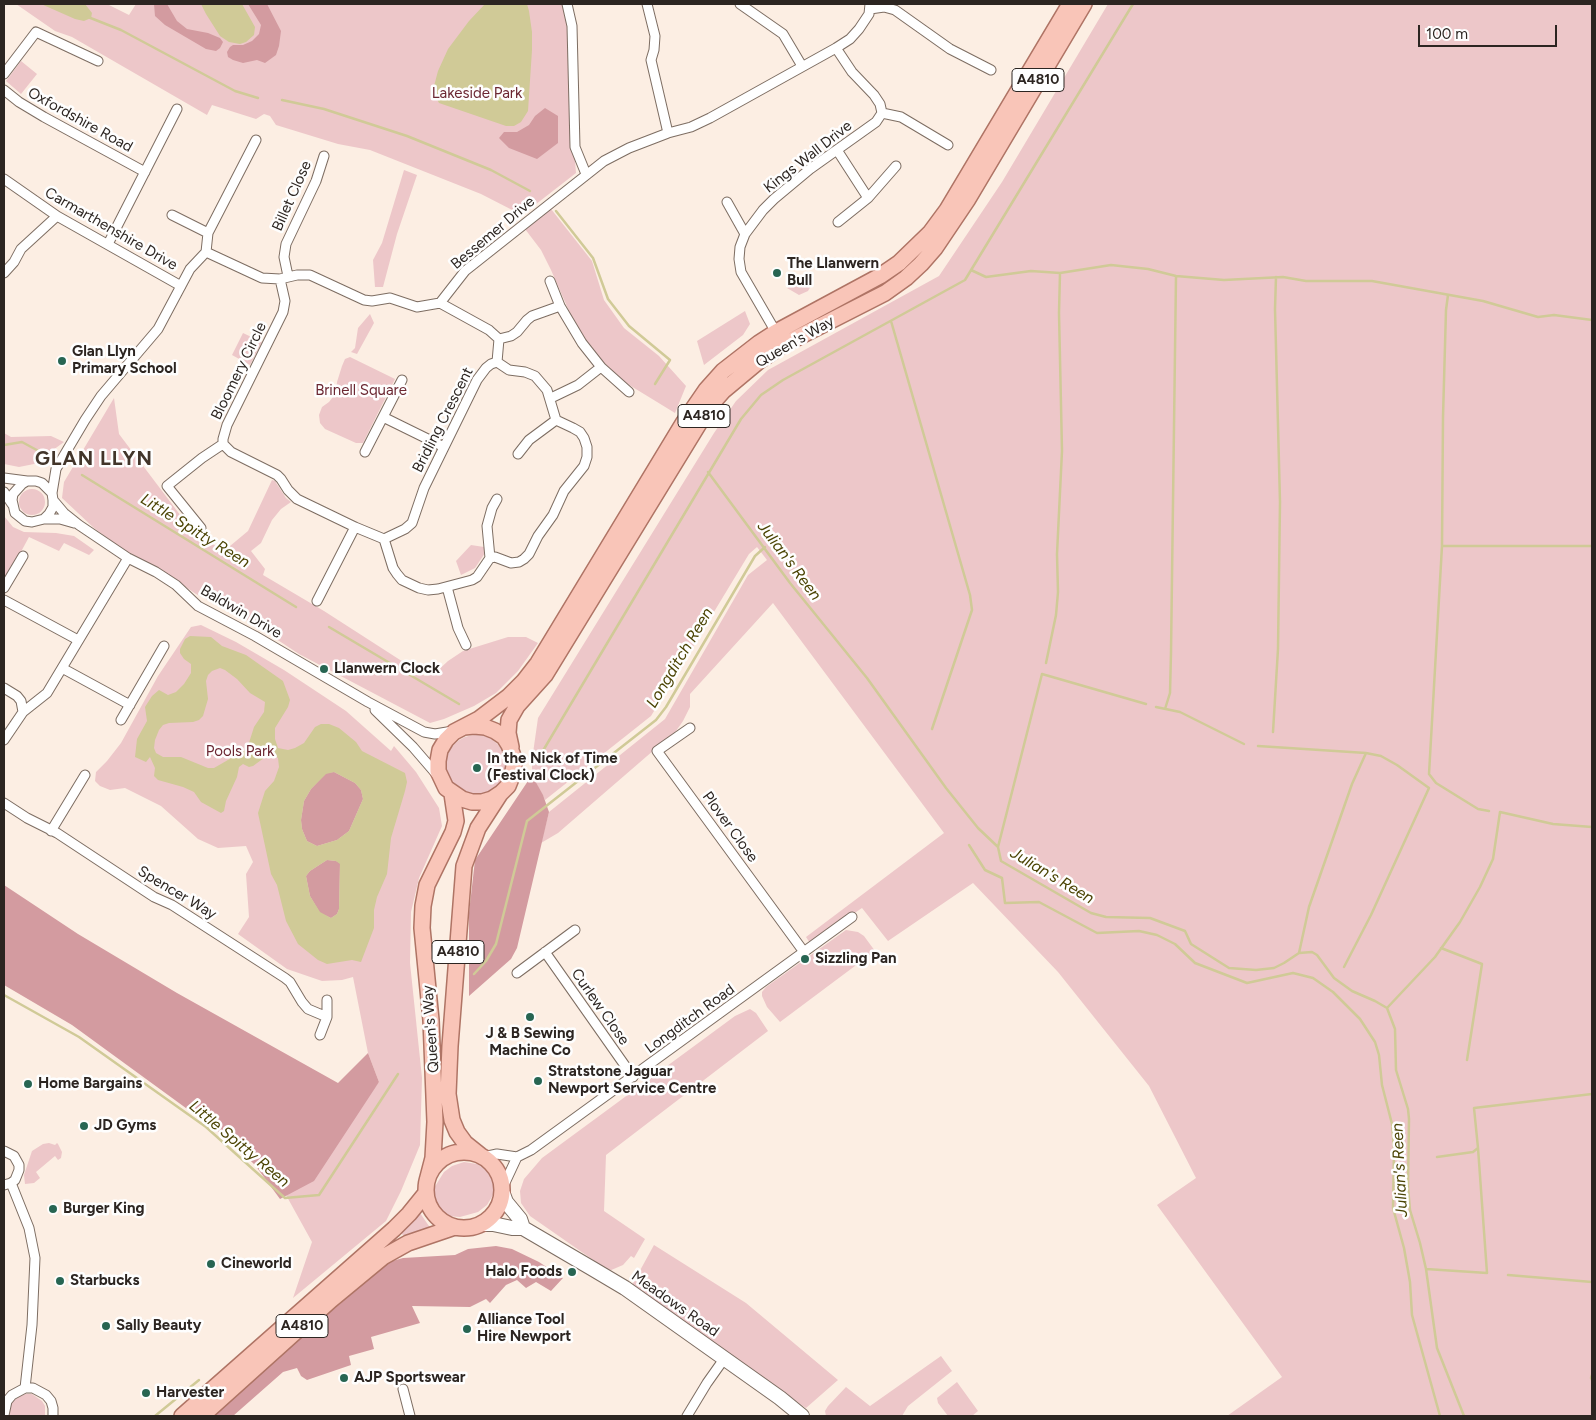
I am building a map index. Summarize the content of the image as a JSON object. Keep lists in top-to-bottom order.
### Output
{
  "streets": {
    "main road": ["A4810", "Queen's Way"],
    "street": [
      "Oxfordshire Road",
      "Kings Wall Drive",
      "Billet Close",
      "Carmarthenshire Drive",
      "Bessemer Drive",
      "Bloomery Circle",
      "Bridling Crescent",
      "Baldwin Drive",
      "Plover Close",
      "Spencer Way",
      "Curlew Close",
      "Longditch Road",
      "Meadows Road"
    ]
  },
  "crossings": [
    ["A4810", "Queen's Way"],
    ["A4810", "Meadows Road"],
    ["Kings Wall Drive", "Queen's Way"],
    ["Billet Close", "Bloomery Circle"],
    ["Queen's Way", "Meadows Road"],
    ["Plover Close", "Longditch Road"],
    ["Curlew Close", "Longditch Road"]
  ],
  "districts": ["GLAN LLYN"],
  "water": ["Little Spitty Reen", "Julian's Reen", "Longditch Reen"],
  "parks": ["Lakeside Park", "Brinell Square", "Pools Park"],
  "places": [
    "The Llanwern Bull",
    "Glan Llyn Primary School",
    "Llanwern Clock",
    "In the Nick of Time (Festival Clock)",
    "Sizzling Pan",
    "J & B Sewing Machine Co",
    "Stratstone Jaguar Newport Service Centre",
    "Home Bargains",
    "JD Gyms",
    "Burger King",
    "Cineworld",
    "Halo Foods",
    "Starbucks",
    "Sally Beauty",
    "Alliance Tool Hire Newport",
    "AJP Sportswear",
    "Harvester"
  ],
  "scale_bar": "100 m"
}
